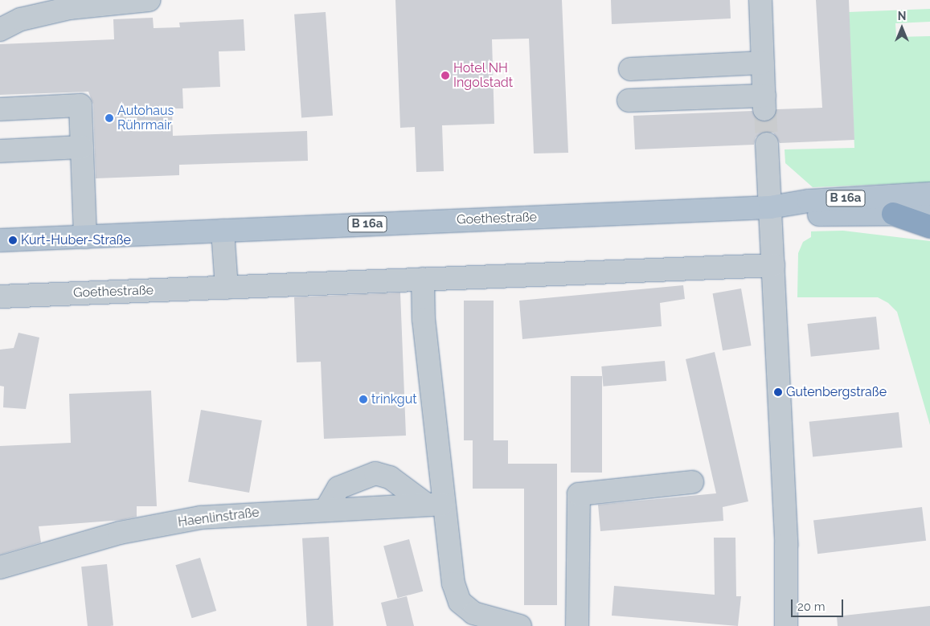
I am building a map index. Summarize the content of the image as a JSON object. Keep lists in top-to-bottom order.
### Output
{
  "streets": {
    "main road": ["B 16a", "Goethestraße"],
    "street": ["Haenlinstraße"]
  },
  "crossings": [
    ["B 16a", "Goethestraße"]
  ],
  "places": [
    "Hotel NH Ingolstadt",
    "Autohaus Rührmair",
    "Kurt-Huber-Straße",
    "Gutenbergstraße",
    "trinkgut"
  ],
  "scale_bar": "20 m",
  "north": "top"
}
